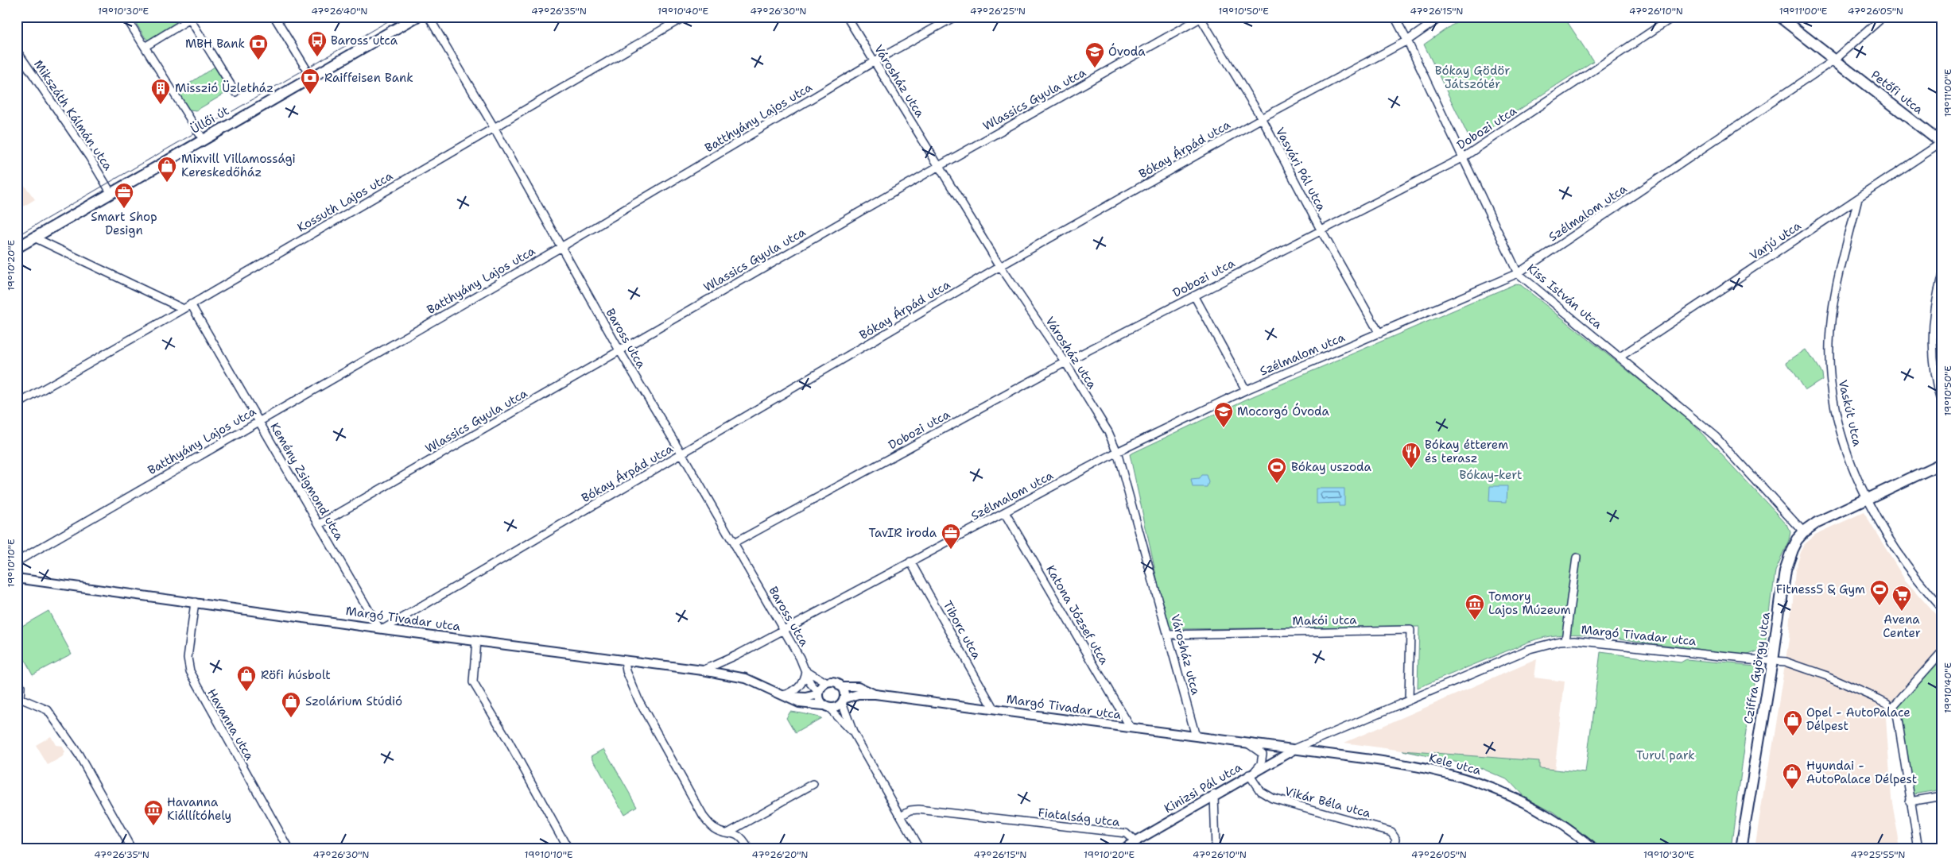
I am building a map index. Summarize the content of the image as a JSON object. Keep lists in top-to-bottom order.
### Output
{
  "streets": {
    "main road": ["Petőfi utca", "Üllői út", "Cziffra György utca"],
    "street": [
      "Városház utca",
      "Wlassics Gyula utca",
      "Mikszáth Kálmán utca",
      "Batthyány Lajos utca",
      "Dobozi utca",
      "Bókay Árpád utca",
      "Vasvári Pál utca",
      "Kossuth Lajos utca",
      "Szélmalom utca",
      "Varjú utca",
      "Kiss István utca",
      "Baross utca",
      "Vaskút utca",
      "Kemény Zsigmond utca",
      "Katona József utca",
      "Margó Tivadar utca",
      "Makói utca",
      "Tiborc utca",
      "Havanna utca",
      "Kele utca",
      "Kinizsi Pál utca",
      "Vikár Béla utca",
      "Fiatalság utca"
    ]
  },
  "crossings": [
    ["Városház utca", "Wlassics Gyula utca"],
    ["Városház utca", "Batthyány Lajos utca"],
    ["Városház utca", "Dobozi utca"],
    ["Városház utca", "Bókay Árpád utca"],
    ["Városház utca", "Szélmalom utca"],
    ["Városház utca", "Margó Tivadar utca"],
    ["Városház utca", "Makói utca"],
    ["Petőfi utca", "Szélmalom utca"],
    ["Petőfi utca", "Varjú utca"],
    ["Wlassics Gyula utca", "Vasvári Pál utca"],
    ["Wlassics Gyula utca", "Baross utca"],
    ["Wlassics Gyula utca", "Kemény Zsigmond utca"],
    ["Mikszáth Kálmán utca", "Üllői út"],
    ["Batthyány Lajos utca", "Baross utca"],
    ["Batthyány Lajos utca", "Kemény Zsigmond utca"],
    ["Dobozi utca", "Vasvári Pál utca"],
    ["Dobozi utca", "Kiss István utca"],
    ["Dobozi utca", "Baross utca"],
    ["Bókay Árpád utca", "Vasvári Pál utca"],
    ["Bókay Árpád utca", "Kiss István utca"],
    ["Bókay Árpád utca", "Baross utca"],
    ["Bókay Árpád utca", "Kemény Zsigmond utca"],
    ["Bókay Árpád utca", "Margó Tivadar utca"],
    ["Vasvári Pál utca", "Szélmalom utca"],
    ["Kossuth Lajos utca", "Baross utca"],
    ["Kossuth Lajos utca", "Kemény Zsigmond utca"],
    ["Szélmalom utca", "Kiss István utca"],
    ["Szélmalom utca", "Baross utca"],
    ["Szélmalom utca", "Katona József utca"],
    ["Szélmalom utca", "Margó Tivadar utca"],
    ["Szélmalom utca", "Tiborc utca"],
    ["Varjú utca", "Kiss István utca"],
    ["Varjú utca", "Vaskút utca"],
    ["Kiss István utca", "Cziffra György utca"],
    ["Baross utca", "Margó Tivadar utca"],
    ["Vaskút utca", "Cziffra György utca"],
    ["Kemény Zsigmond utca", "Margó Tivadar utca"],
    ["Katona József utca", "Margó Tivadar utca"],
    ["Margó Tivadar utca", "Makói utca"],
    ["Margó Tivadar utca", "Tiborc utca"],
    ["Margó Tivadar utca", "Cziffra György utca"],
    ["Margó Tivadar utca", "Havanna utca"],
    ["Margó Tivadar utca", "Kele utca"],
    ["Margó Tivadar utca", "Kinizsi Pál utca"],
    ["Kele utca", "Kinizsi Pál utca"],
    ["Kinizsi Pál utca", "Vikár Béla utca"],
    ["Kinizsi Pál utca", "Fiatalság utca"]
  ],
  "parks": ["Bókay Gödör Játszótér", "Bókay-kert", "Turul park"],
  "places": {
    "bus stop": ["Baross utca"],
    "bank": ["MBH Bank", "Raiffeisen Bank"],
    "school or university": ["Óvoda", "Mocorgó Óvoda"],
    "building": ["Misszió Üzletház"],
    "shop": [
      "Mixvill Villamossági Kereskedőház",
      "Röfi húsbolt",
      "Szolárium Stúdió",
      "Opel - AutoPalace Délpest",
      "Hyundai - AutoPalace Délpest"
    ],
    "office": ["Smart Shop Design", "TavIR iroda"],
    "restaurant": ["Bókay étterem és terasz"],
    "sports": ["Bókay uszoda", "Fitness5 & Gym"],
    "supermarket": ["Avena Center"],
    "museum": ["Tomory Lajos Múzeum", "Havanna Kiállítóhely"]
  },
  "coordinates": [
    "19°10'30\"E",
    "47°26'40\"N",
    "47°26'35\"N",
    "19°10'40\"E",
    "47°26'30\"N",
    "47°26'25\"N",
    "19°10'50\"E",
    "47°26'15\"N",
    "47°26'10\"N",
    "19°11'00\"E",
    "47°26'05\"N",
    "19°10'20\"E",
    "19°10'10\"E",
    "47°26'20\"N",
    "47°25'55\"N"
  ]
}
